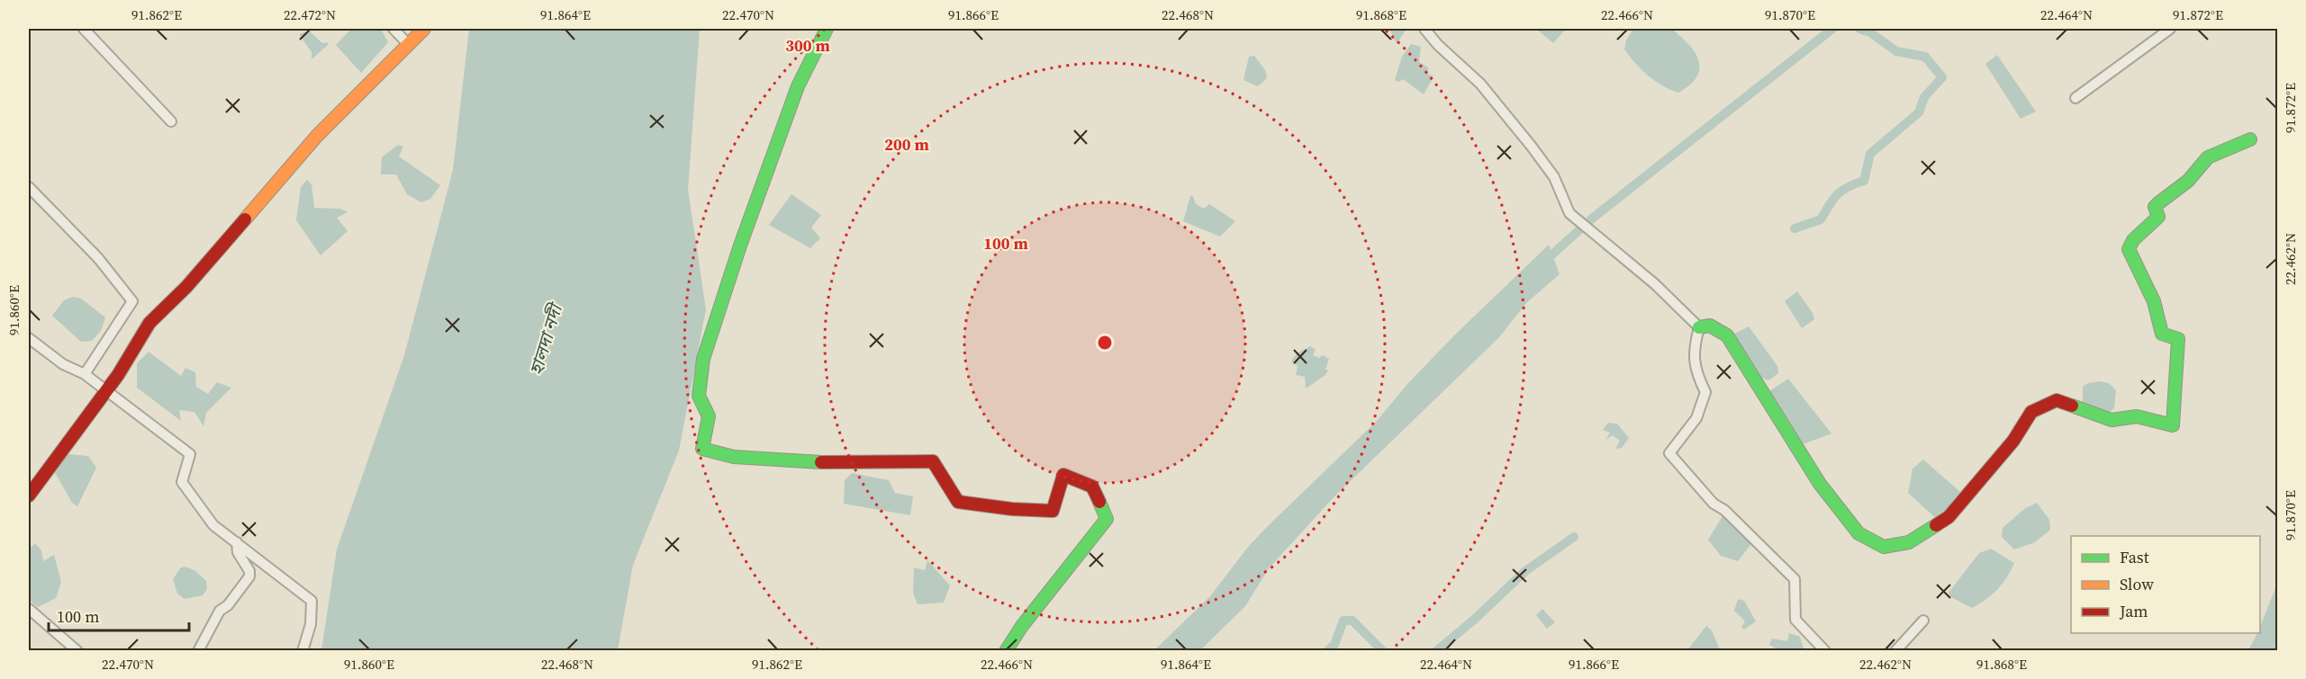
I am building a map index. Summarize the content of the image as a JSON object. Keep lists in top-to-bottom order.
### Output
{
  "water": ["হালদা নদী"],
  "legend": ["Fast", "Slow", "Jam"],
  "scale_bar": "100 m",
  "coordinates": [
    "91.862°E",
    "22.472°N",
    "91.864°E",
    "22.470°N",
    "91.866°E",
    "22.468°N",
    "91.868°E",
    "22.466°N",
    "91.870°E",
    "22.464°N",
    "91.872°E",
    "22.462°N",
    "91.860°E"
  ],
  "rings": ["300 m", "200 m", "100 m"]
}
